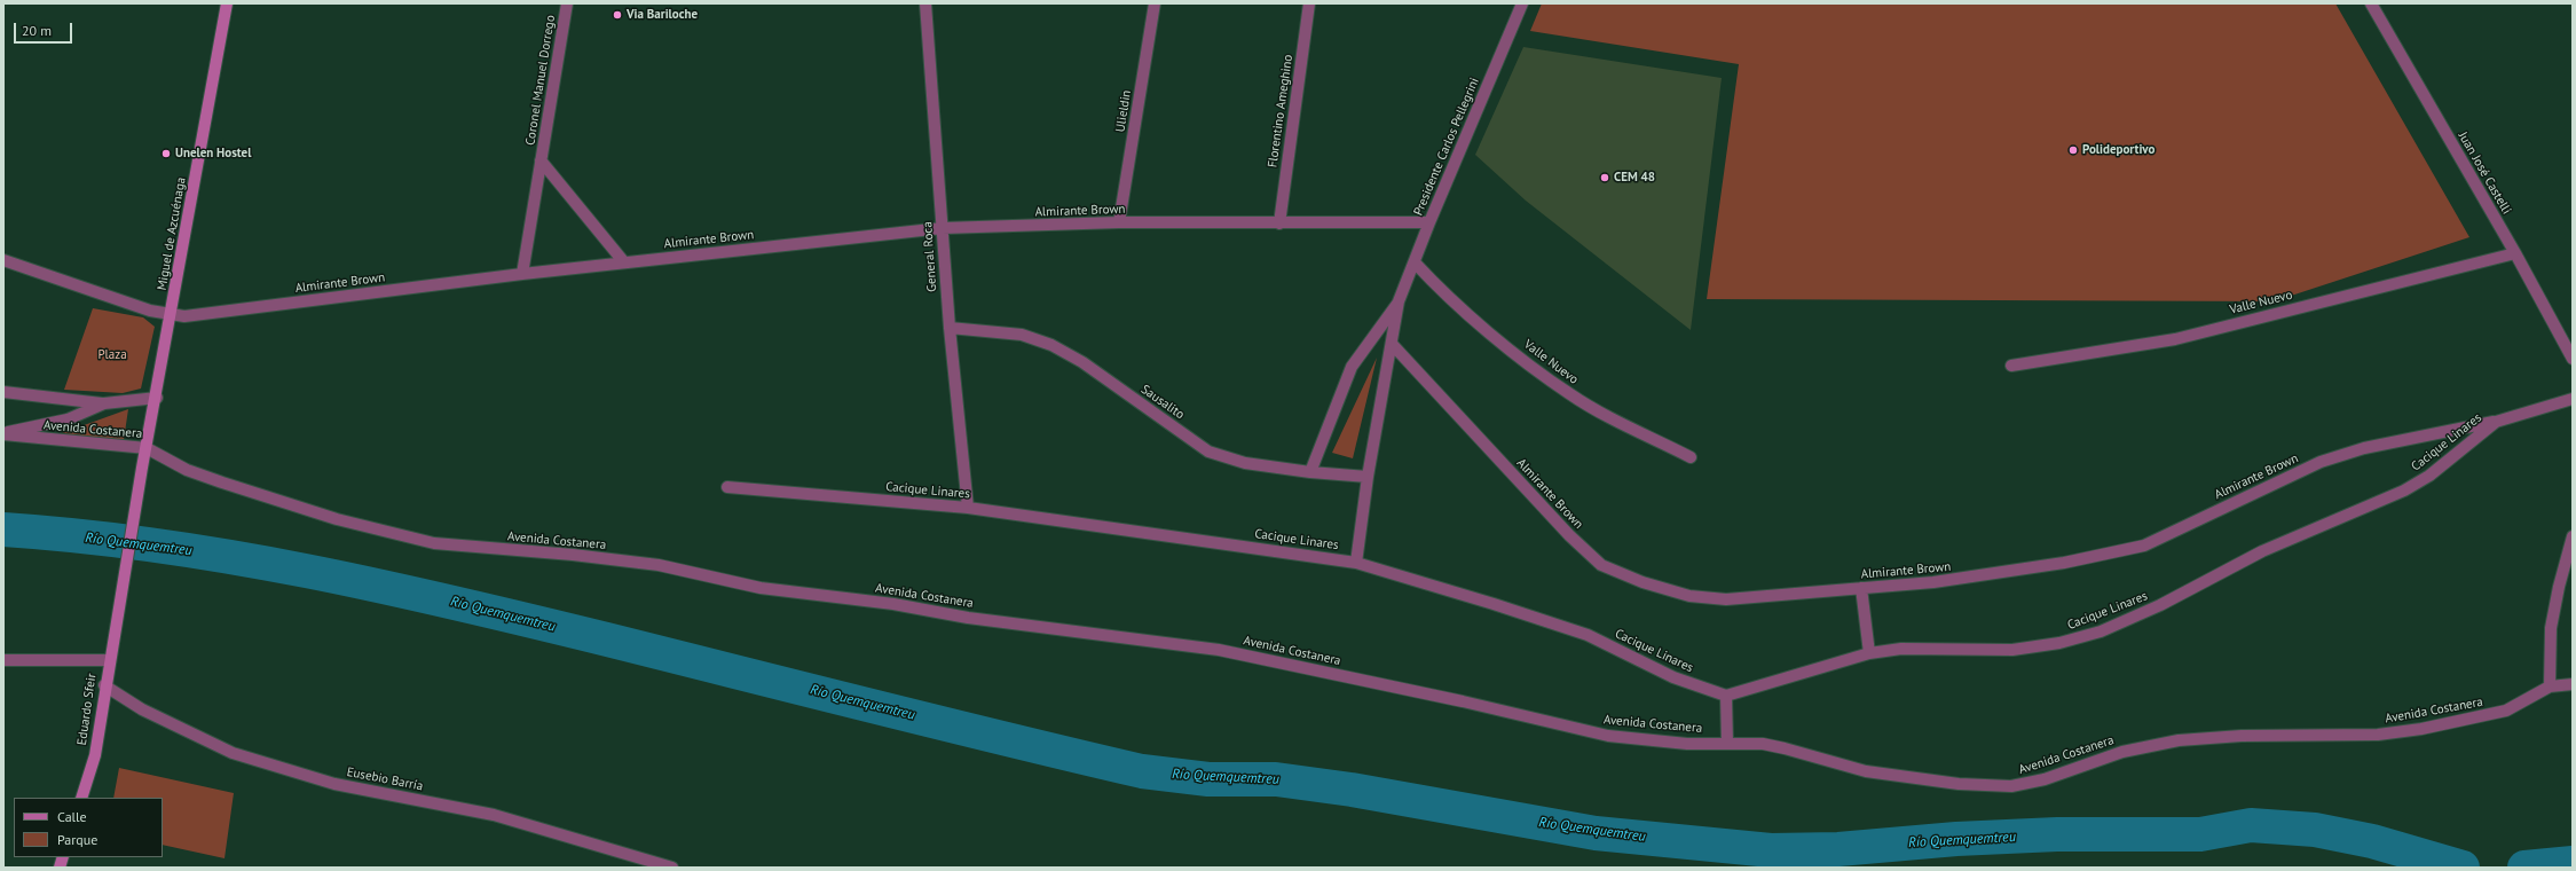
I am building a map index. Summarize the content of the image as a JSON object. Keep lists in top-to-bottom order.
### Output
{
  "streets": {
    "street": [
      "Coronel Manuel Dorrego",
      "Ulieldin",
      "Florentino Ameghino",
      "Presidente Carlos Pellegrini",
      "Juan José Castelli",
      "Almirante Brown",
      "Miguel de Azcuénaga",
      "General Roca",
      "Valle Nuevo",
      "Sausalito",
      "Avenida Costanera",
      "Cacique Linares",
      "Eduardo Sfeir",
      "Eusebio Barría"
    ]
  },
  "crossings": [
    ["Coronel Manuel Dorrego", "Almirante Brown"],
    ["Ulieldin", "Almirante Brown"],
    ["Florentino Ameghino", "Almirante Brown"],
    ["Presidente Carlos Pellegrini", "Almirante Brown"],
    ["Presidente Carlos Pellegrini", "Valle Nuevo"],
    ["Presidente Carlos Pellegrini", "Sausalito"],
    ["Presidente Carlos Pellegrini", "Cacique Linares"],
    ["Juan José Castelli", "Valle Nuevo"],
    ["Almirante Brown", "Miguel de Azcuénaga"],
    ["Almirante Brown", "General Roca"],
    ["Almirante Brown", "Cacique Linares"],
    ["Miguel de Azcuénaga", "Avenida Costanera"],
    ["Miguel de Azcuénaga", "Eduardo Sfeir"],
    ["General Roca", "Sausalito"],
    ["General Roca", "Cacique Linares"],
    ["Eduardo Sfeir", "Eusebio Barría"]
  ],
  "water": ["Río Quemquemtreu"],
  "parks": ["Plaza"],
  "places": [
    "Via Bariloche",
    "Polideportivo",
    "Unelen Hostel",
    "CEM 48"
  ],
  "legend": ["Calle", "Parque"],
  "scale_bar": "20 m"
}
